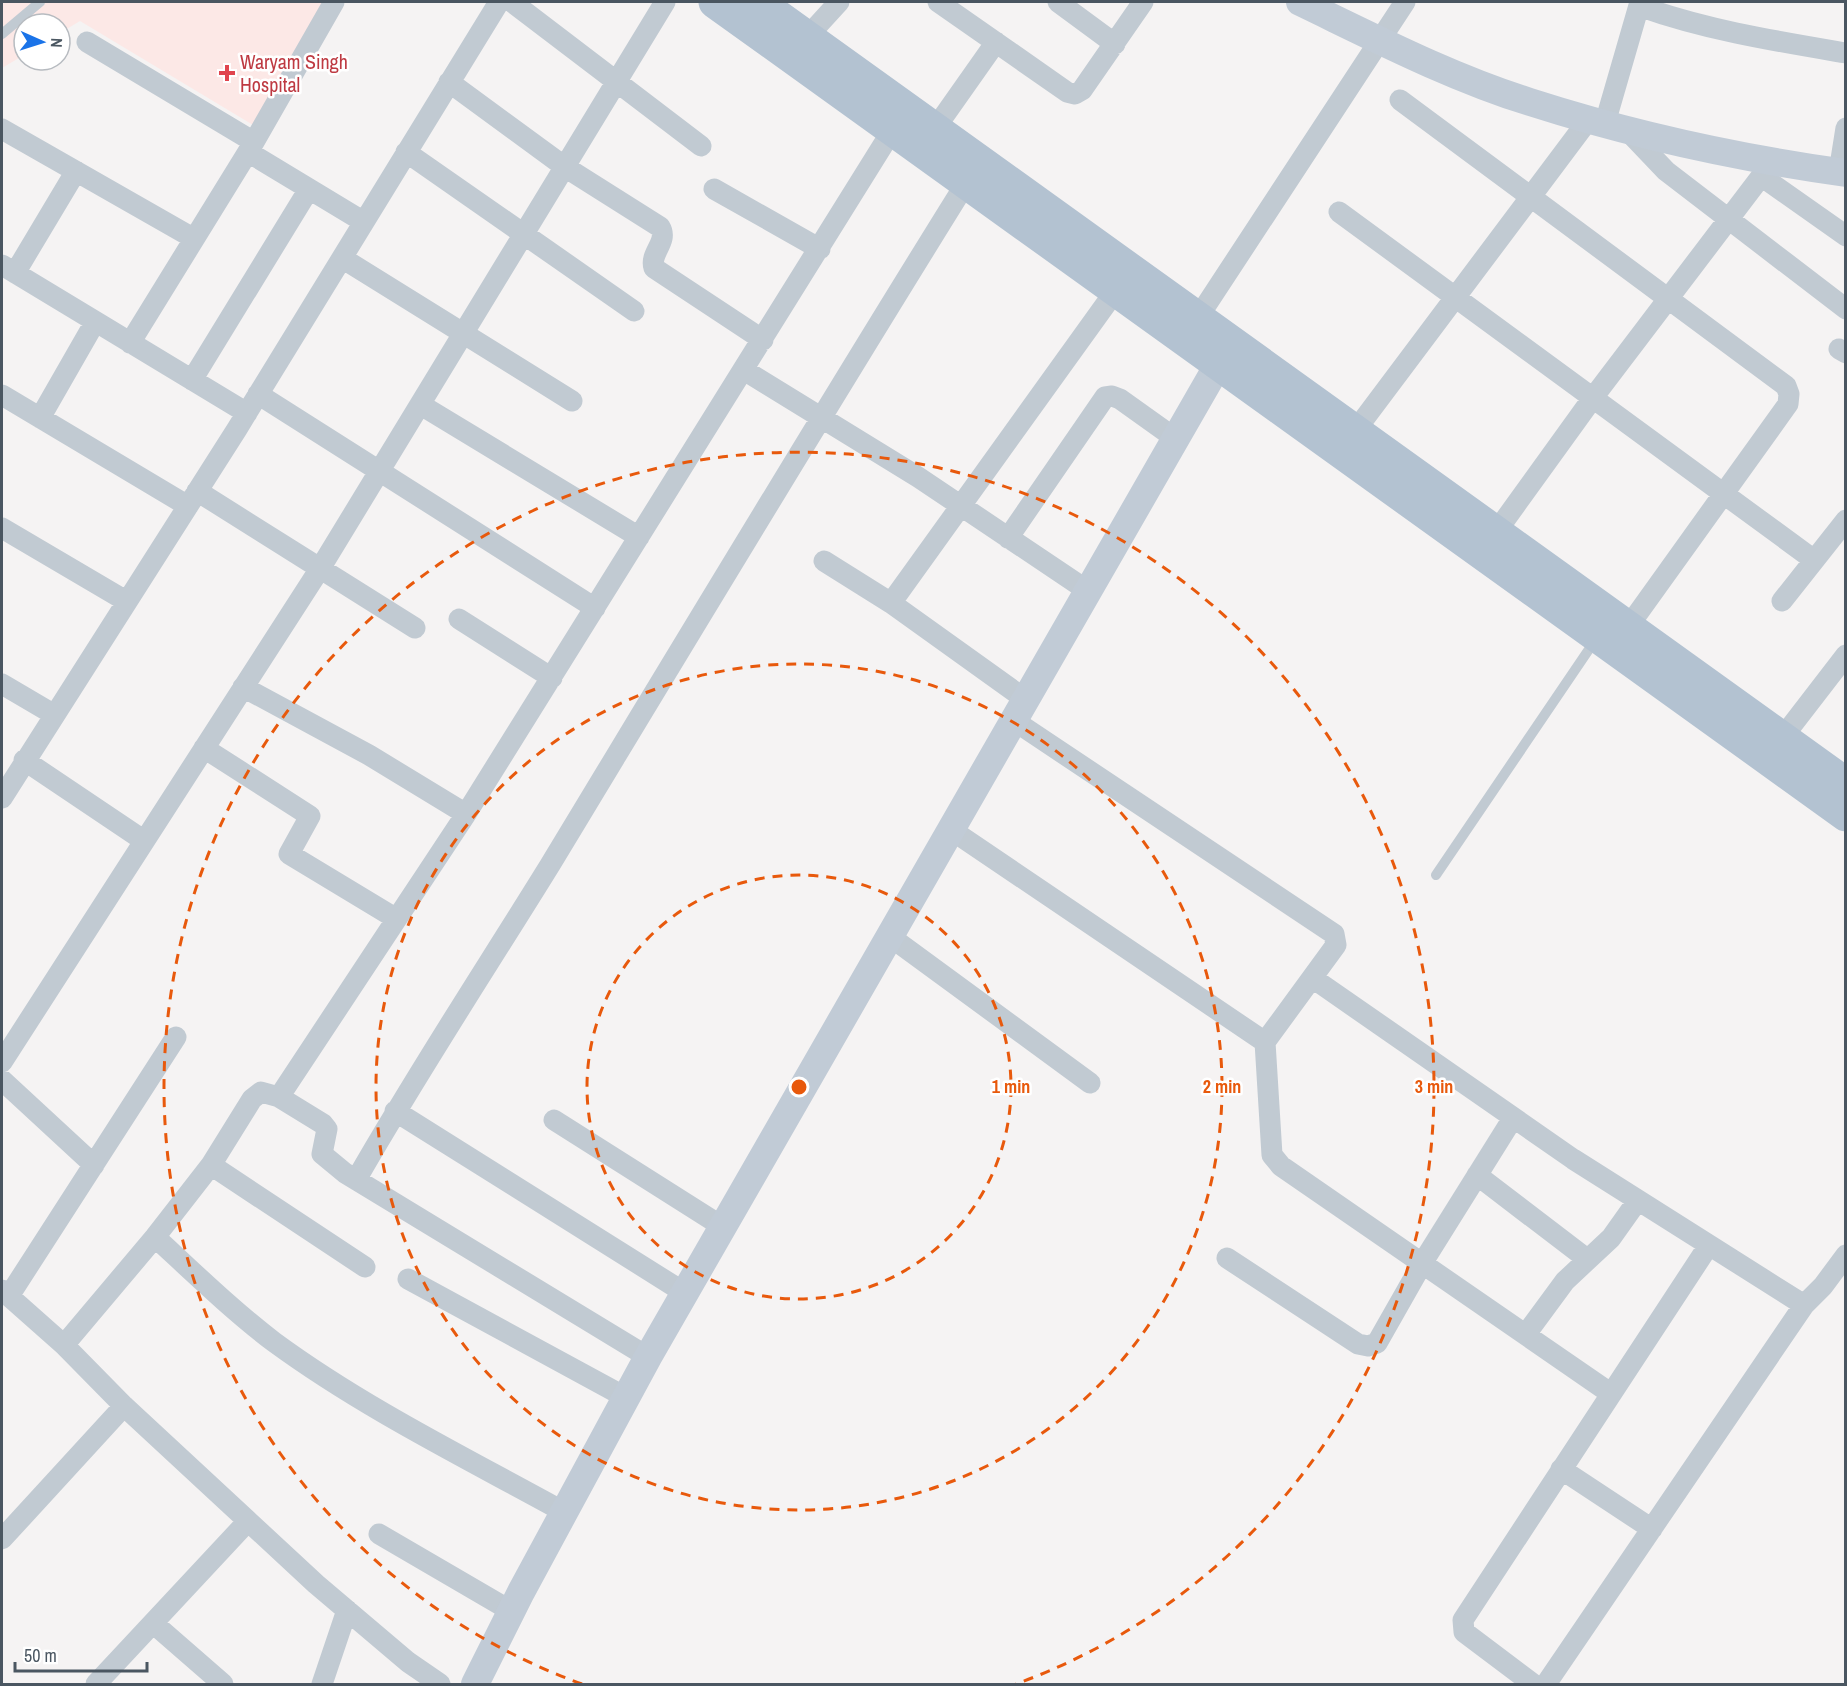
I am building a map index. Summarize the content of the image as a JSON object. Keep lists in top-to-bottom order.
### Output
{
  "places": {
    "health": ["Waryam Singh Hospital"]
  },
  "scale_bar": "50 m",
  "north": "right",
  "rings": ["1 min", "2 min", "3 min"]
}
